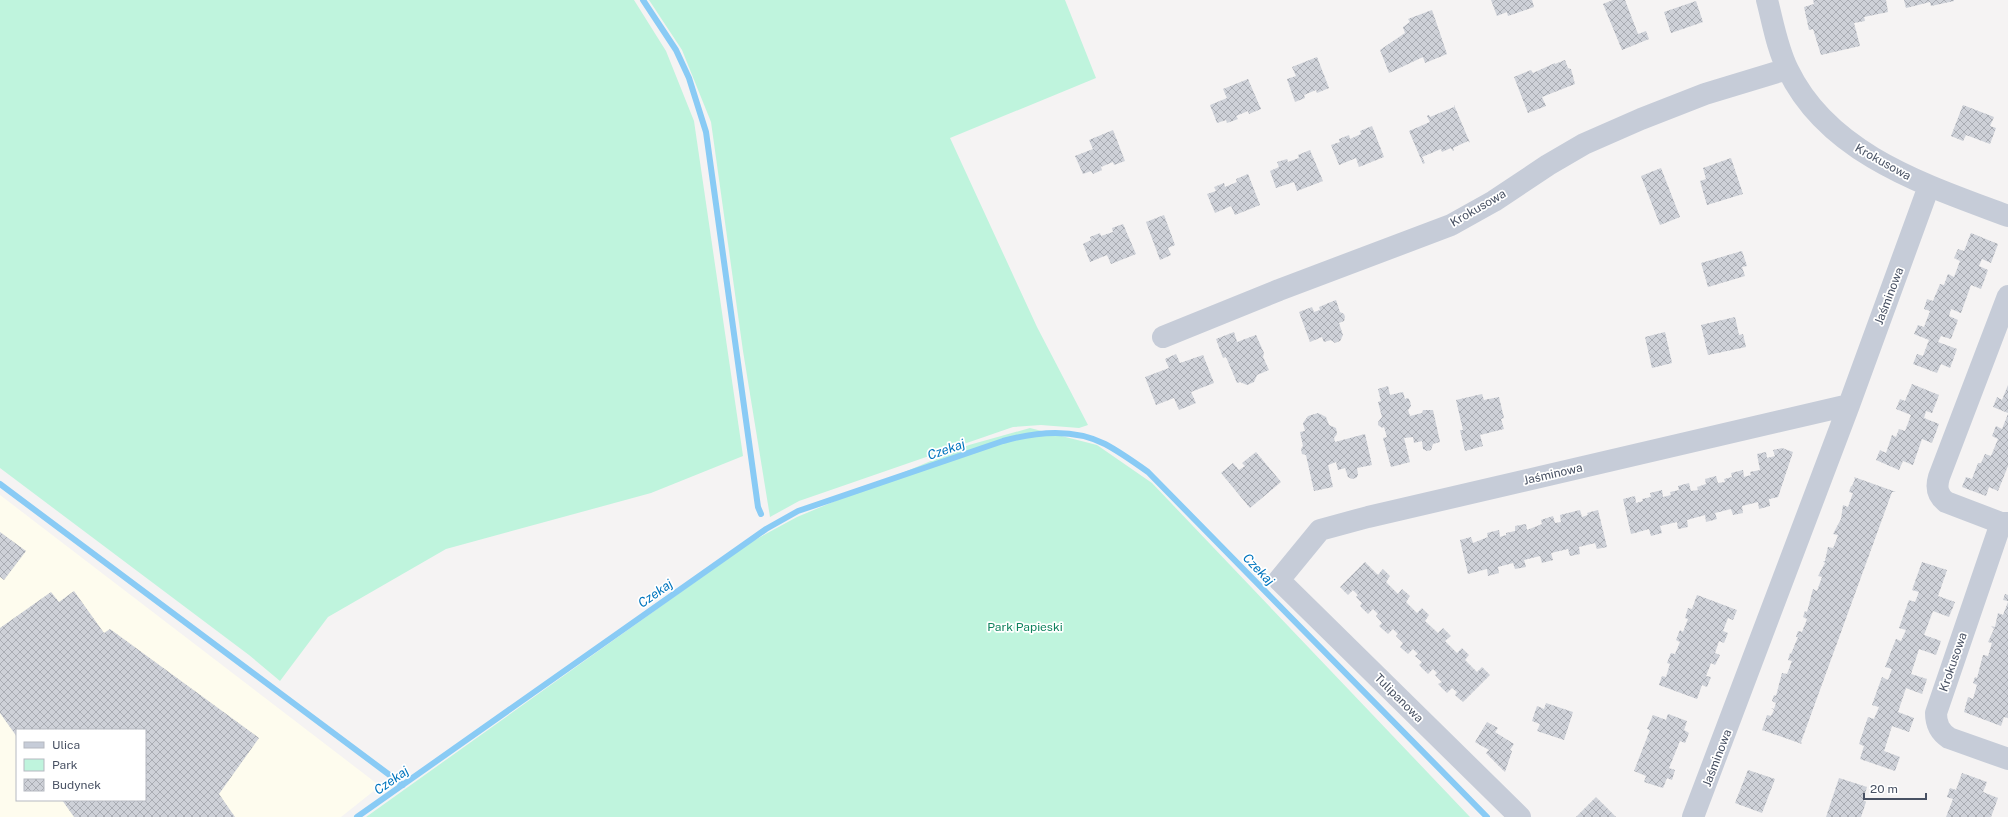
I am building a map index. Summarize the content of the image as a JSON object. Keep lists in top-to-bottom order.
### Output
{
  "streets": {
    "street": ["Krokusowa", "Jaśminowa", "Tulipanowa"]
  },
  "crossings": [
    ["Krokusowa", "Jaśminowa"],
    ["Jaśminowa", "Tulipanowa"]
  ],
  "water": ["Czekaj"],
  "parks": ["Park Papieski"],
  "legend": ["Ulica", "Park", "Budynek"],
  "scale_bar": "20 m"
}
